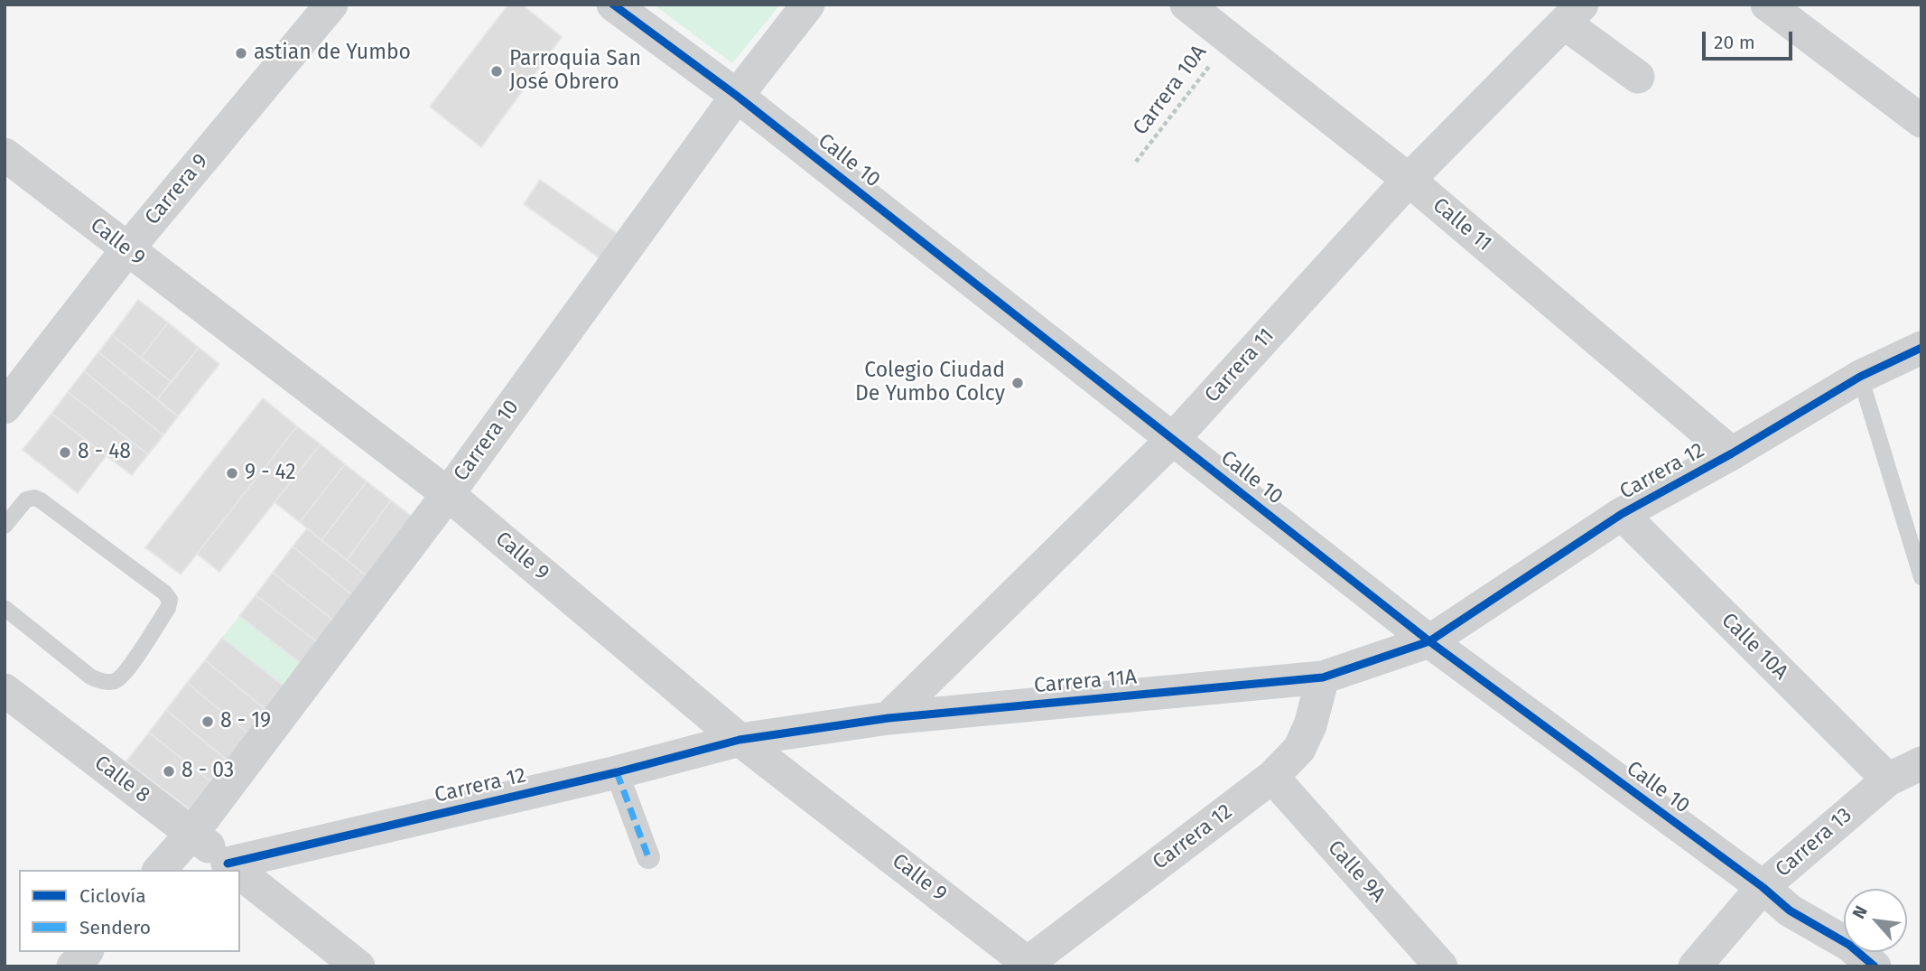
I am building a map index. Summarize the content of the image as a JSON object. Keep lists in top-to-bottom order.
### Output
{
  "streets": {
    "street": [
      "Calle 10",
      "Carrera 9",
      "Calle 11",
      "Calle 9",
      "Carrera 11",
      "Carrera 10",
      "Carrera 12",
      "Calle 10A",
      "Carrera 11A",
      "Calle 8",
      "Carrera 13",
      "Calle 9A"
    ],
    "path": ["Carrera 10A"]
  },
  "crossings": [
    ["Carrera 10A", "Calle 11"],
    ["Calle 10", "Carrera 11"],
    ["Calle 10", "Carrera 10"],
    ["Calle 10", "Carrera 12"],
    ["Calle 10", "Carrera 11A"],
    ["Calle 10", "Carrera 13"],
    ["Carrera 9", "Calle 9"],
    ["Calle 11", "Carrera 11"],
    ["Calle 11", "Carrera 12"],
    ["Calle 9", "Carrera 10"],
    ["Calle 9", "Carrera 12"],
    ["Calle 9", "Carrera 11A"],
    ["Carrera 11", "Carrera 11A"],
    ["Carrera 10", "Calle 8"],
    ["Carrera 12", "Calle 10A"],
    ["Carrera 12", "Carrera 11A"],
    ["Carrera 12", "Calle 8"],
    ["Carrera 12", "Calle 9A"],
    ["Calle 10A", "Carrera 13"]
  ],
  "places": [
    "astian de Yumbo",
    "Parroquia San José Obrero",
    "Colegio Ciudad De Yumbo Colcy",
    "8 - 48",
    "9 - 42",
    "8 - 19",
    "8 - 03"
  ],
  "legend": ["Ciclovía", "Sendero"],
  "scale_bar": "20 m",
  "north": "top left"
}
